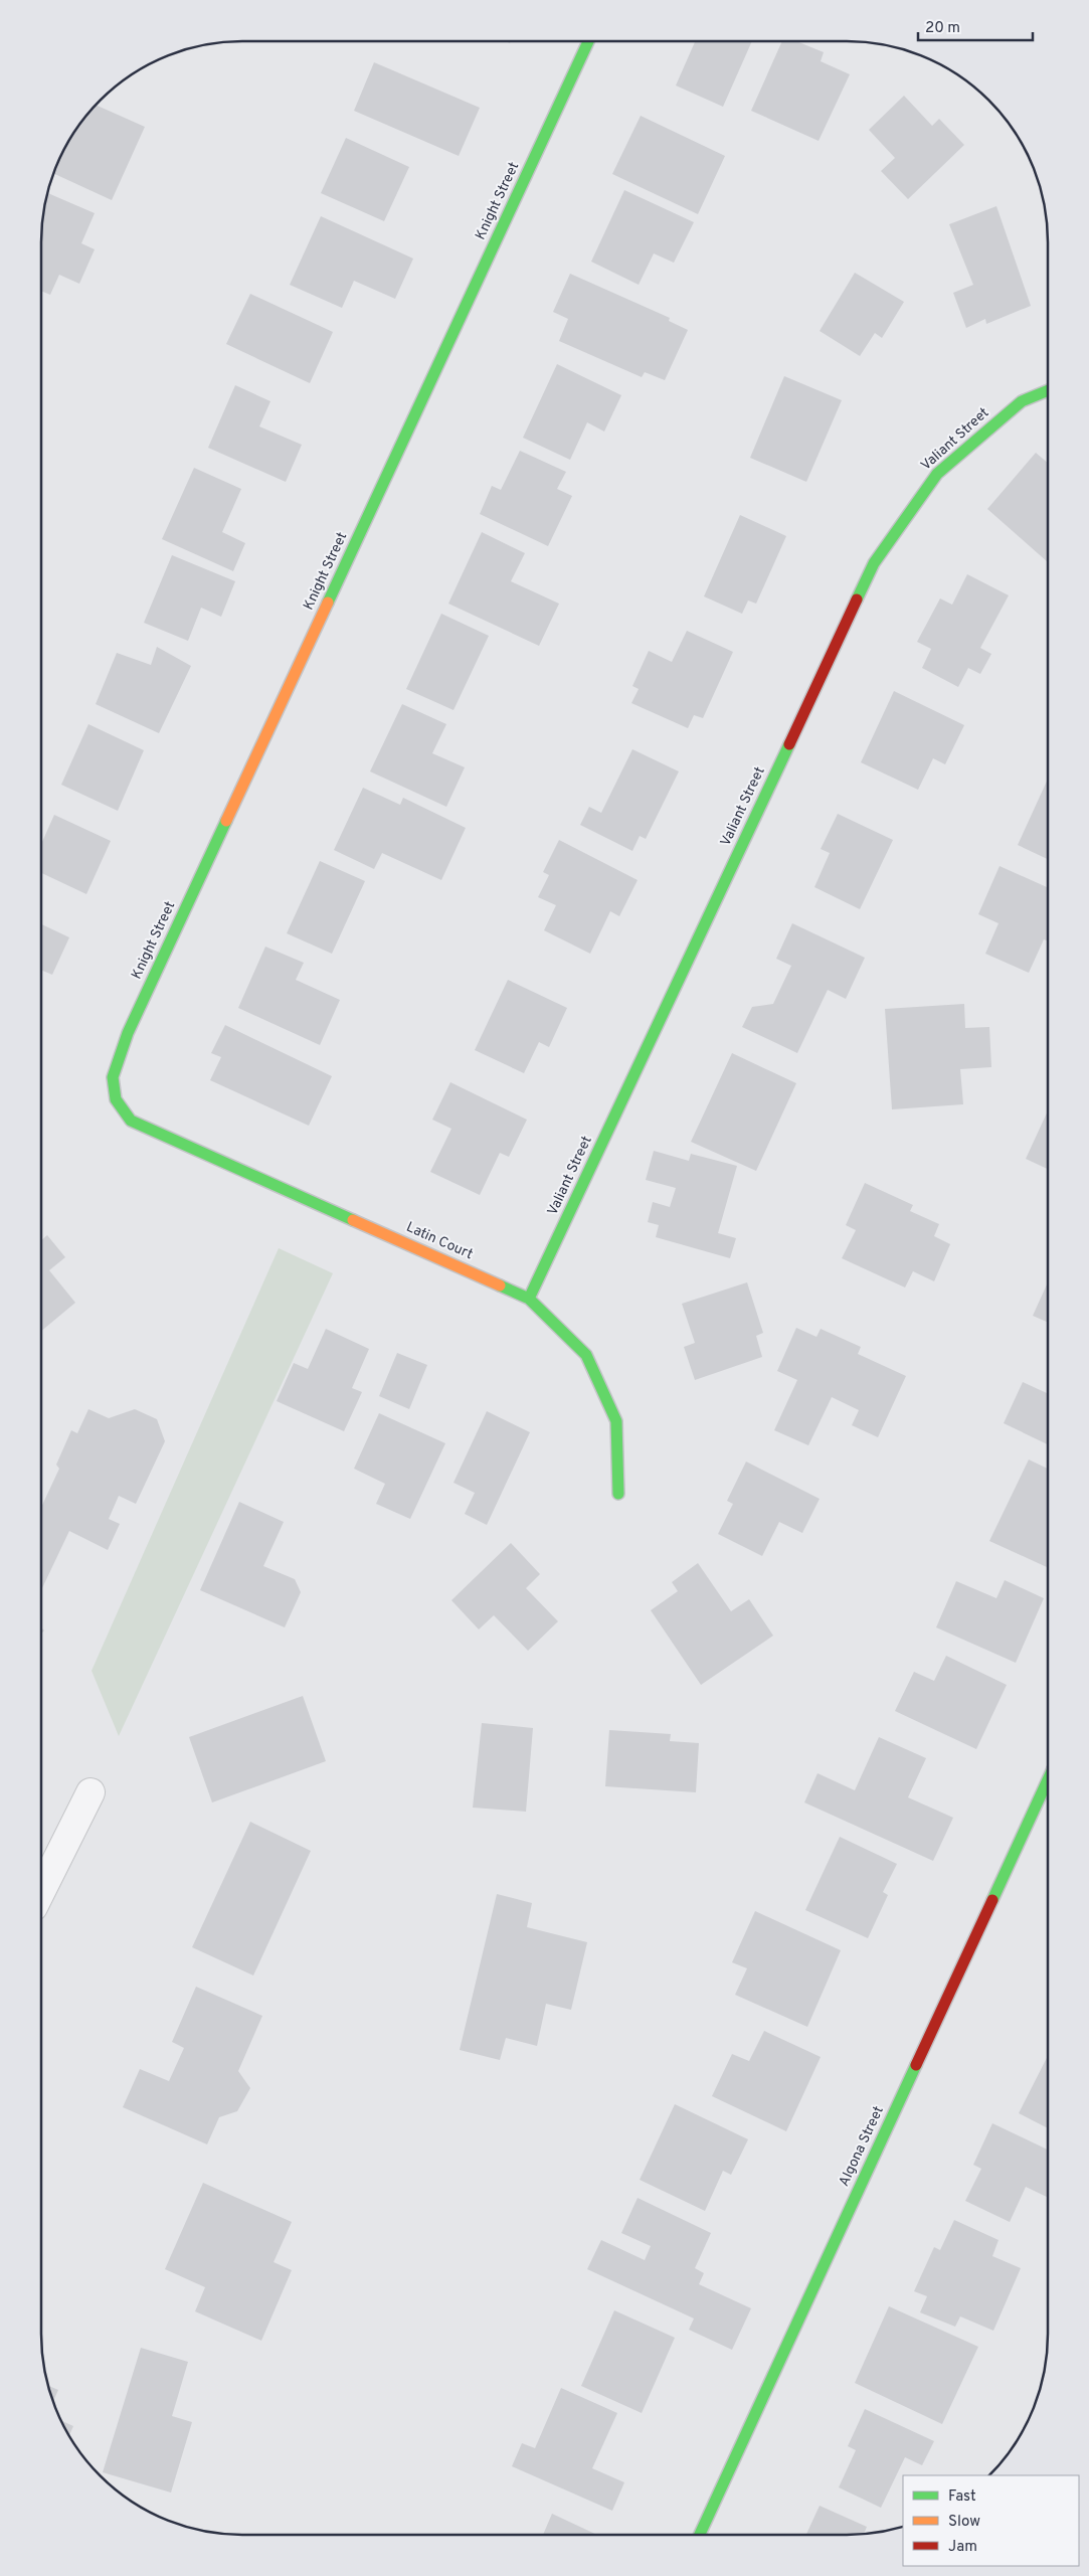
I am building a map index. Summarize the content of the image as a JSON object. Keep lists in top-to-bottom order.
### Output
{
  "streets": {
    "street": [
      "Knight Street",
      "Valiant Street",
      "Latin Court",
      "Algona Street"
    ]
  },
  "crossings": [
    ["Knight Street", "Latin Court"],
    ["Valiant Street", "Latin Court"]
  ],
  "legend": ["Fast", "Slow", "Jam"],
  "scale_bar": "20 m"
}
